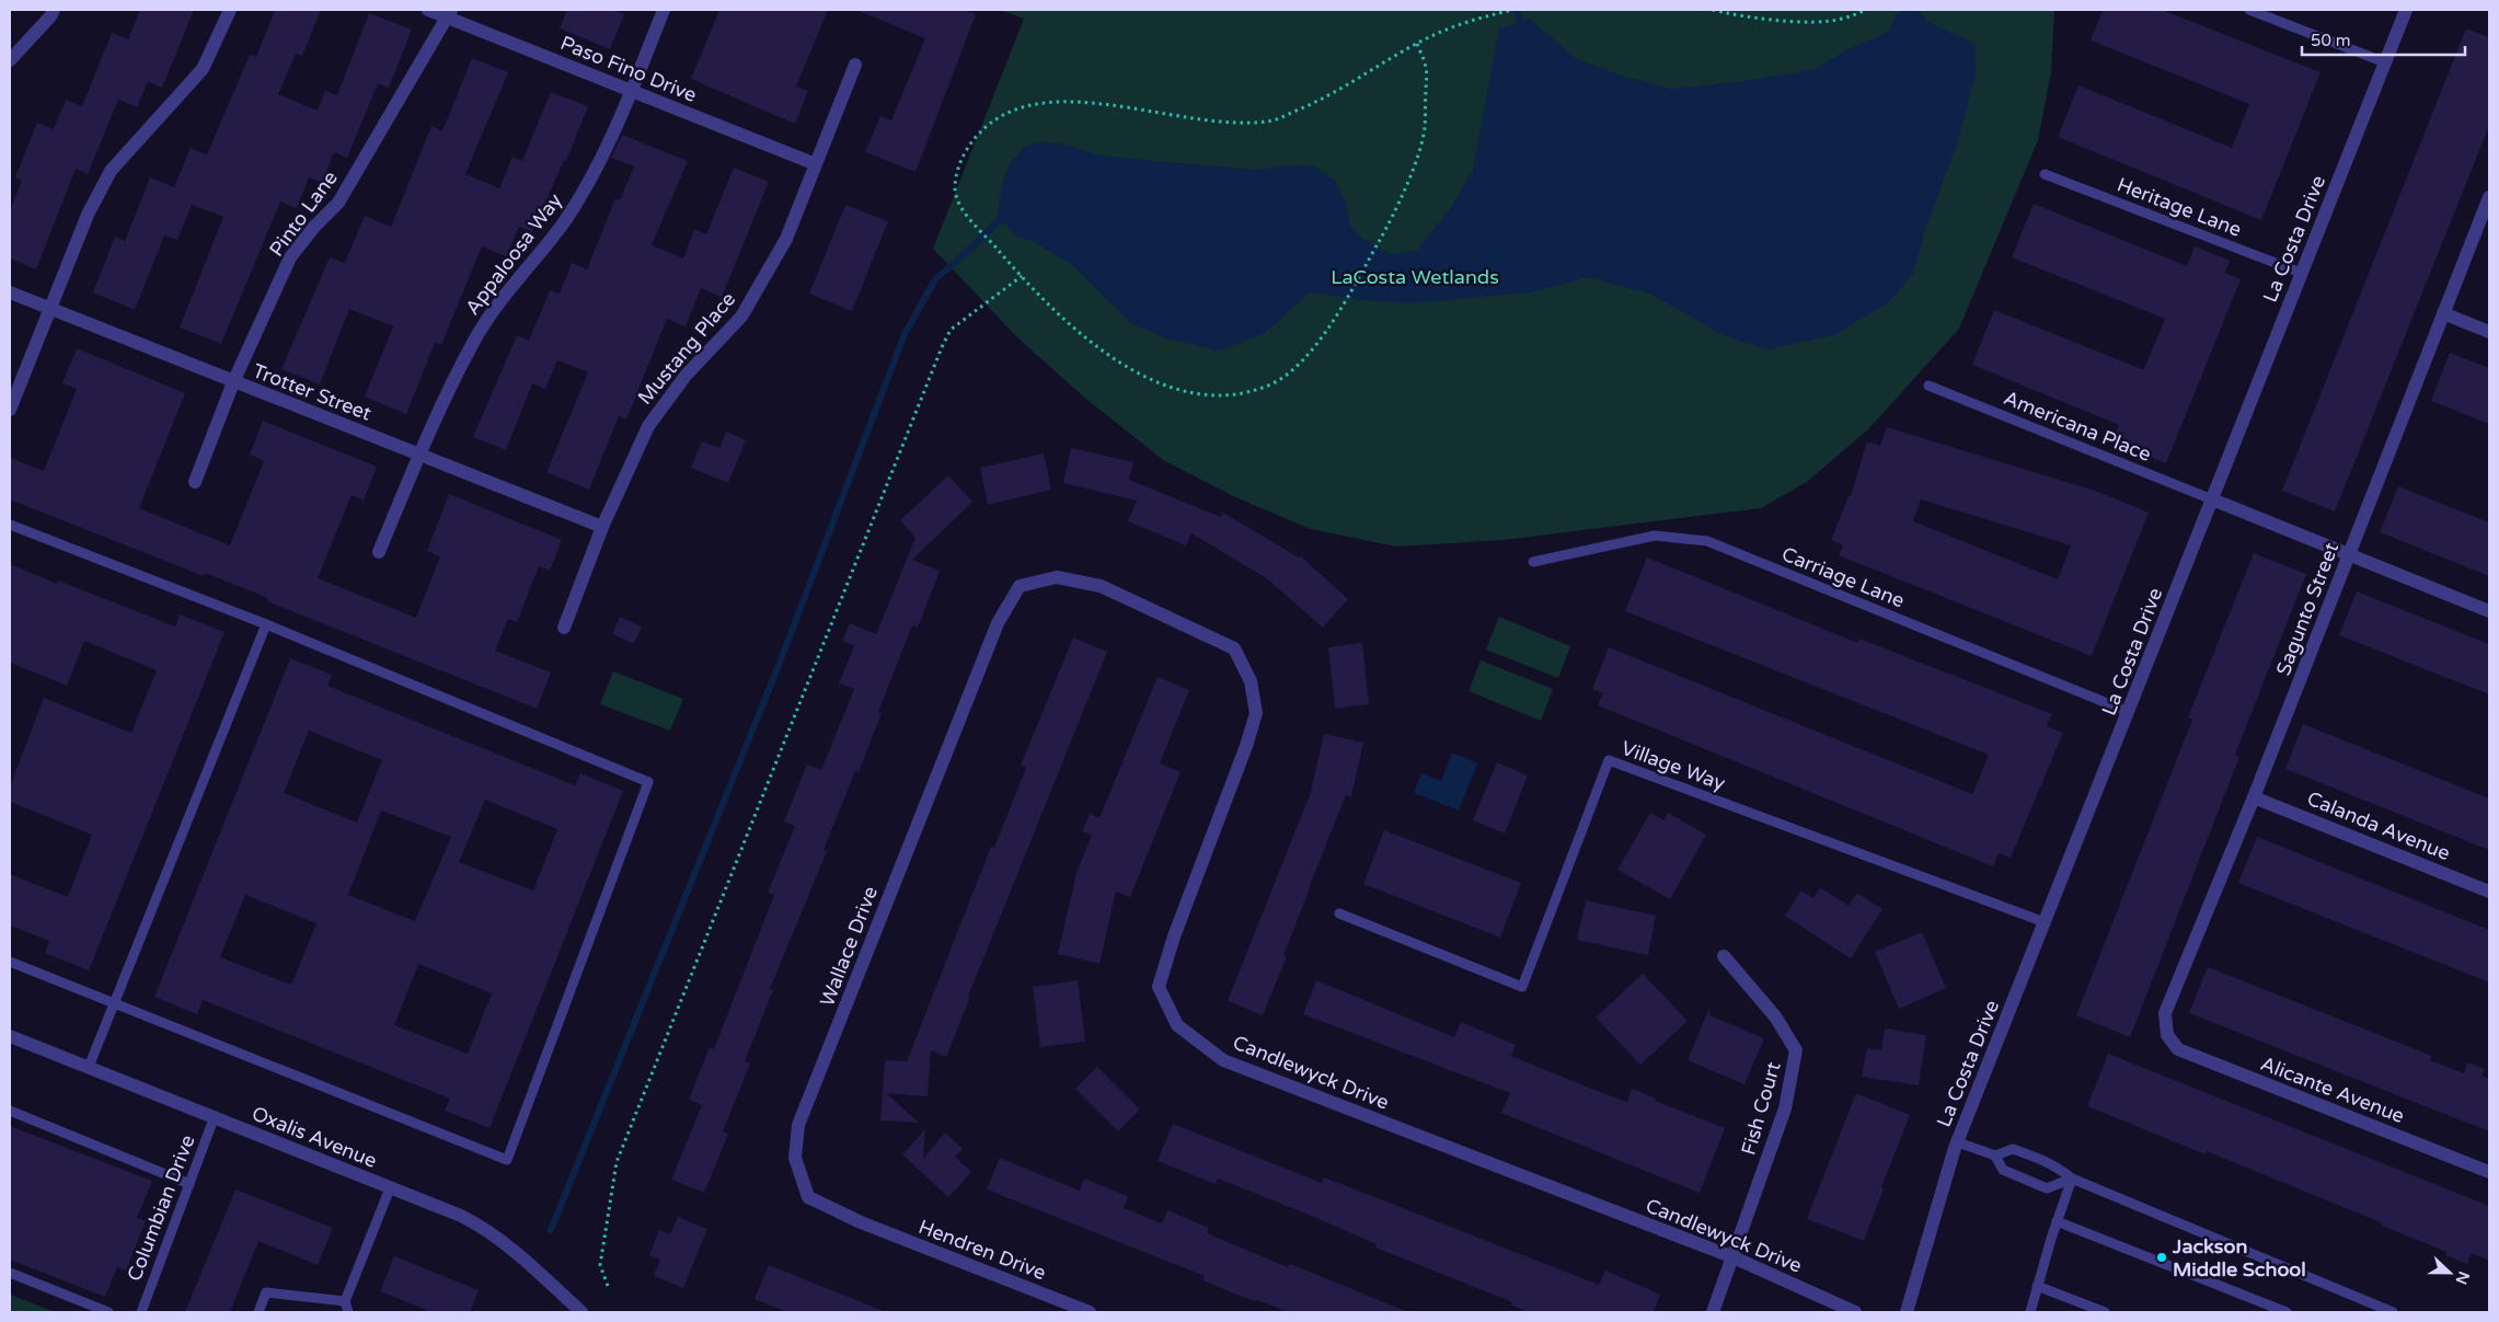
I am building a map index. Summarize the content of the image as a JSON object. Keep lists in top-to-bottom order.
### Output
{
  "streets": {
    "street": [
      "Paso Fino Drive",
      "Pinto Lane",
      "La Costa Drive",
      "Appaloosa Way",
      "Mustang Place",
      "Trotter Street",
      "Sagunto Street",
      "Calanda Avenue",
      "Wallace Drive",
      "Candlewyck Drive",
      "Alicante Avenue",
      "Fish Court",
      "Oxalis Avenue",
      "Hendren Drive"
    ],
    "lane": [
      "Heritage Lane",
      "Americana Place",
      "Carriage Lane",
      "Village Way",
      "Columbian Drive"
    ]
  },
  "crossings": [
    ["Paso Fino Drive", "Pinto Lane"],
    ["Paso Fino Drive", "Appaloosa Way"],
    ["Paso Fino Drive", "Mustang Place"],
    ["Heritage Lane", "La Costa Drive"],
    ["Pinto Lane", "Trotter Street"],
    ["La Costa Drive", "Americana Place"],
    ["La Costa Drive", "Carriage Lane"],
    ["La Costa Drive", "Village Way"],
    ["Appaloosa Way", "Trotter Street"],
    ["Mustang Place", "Trotter Street"],
    ["Sagunto Street", "Calanda Avenue"],
    ["Sagunto Street", "Alicante Avenue"],
    ["Wallace Drive", "Candlewyck Drive"],
    ["Wallace Drive", "Hendren Drive"],
    ["Candlewyck Drive", "Fish Court"],
    ["Oxalis Avenue", "Columbian Drive"]
  ],
  "parks": ["LaCosta Wetlands"],
  "places": ["Jackson Middle School"],
  "scale_bar": "50 m",
  "north": "right"
}
